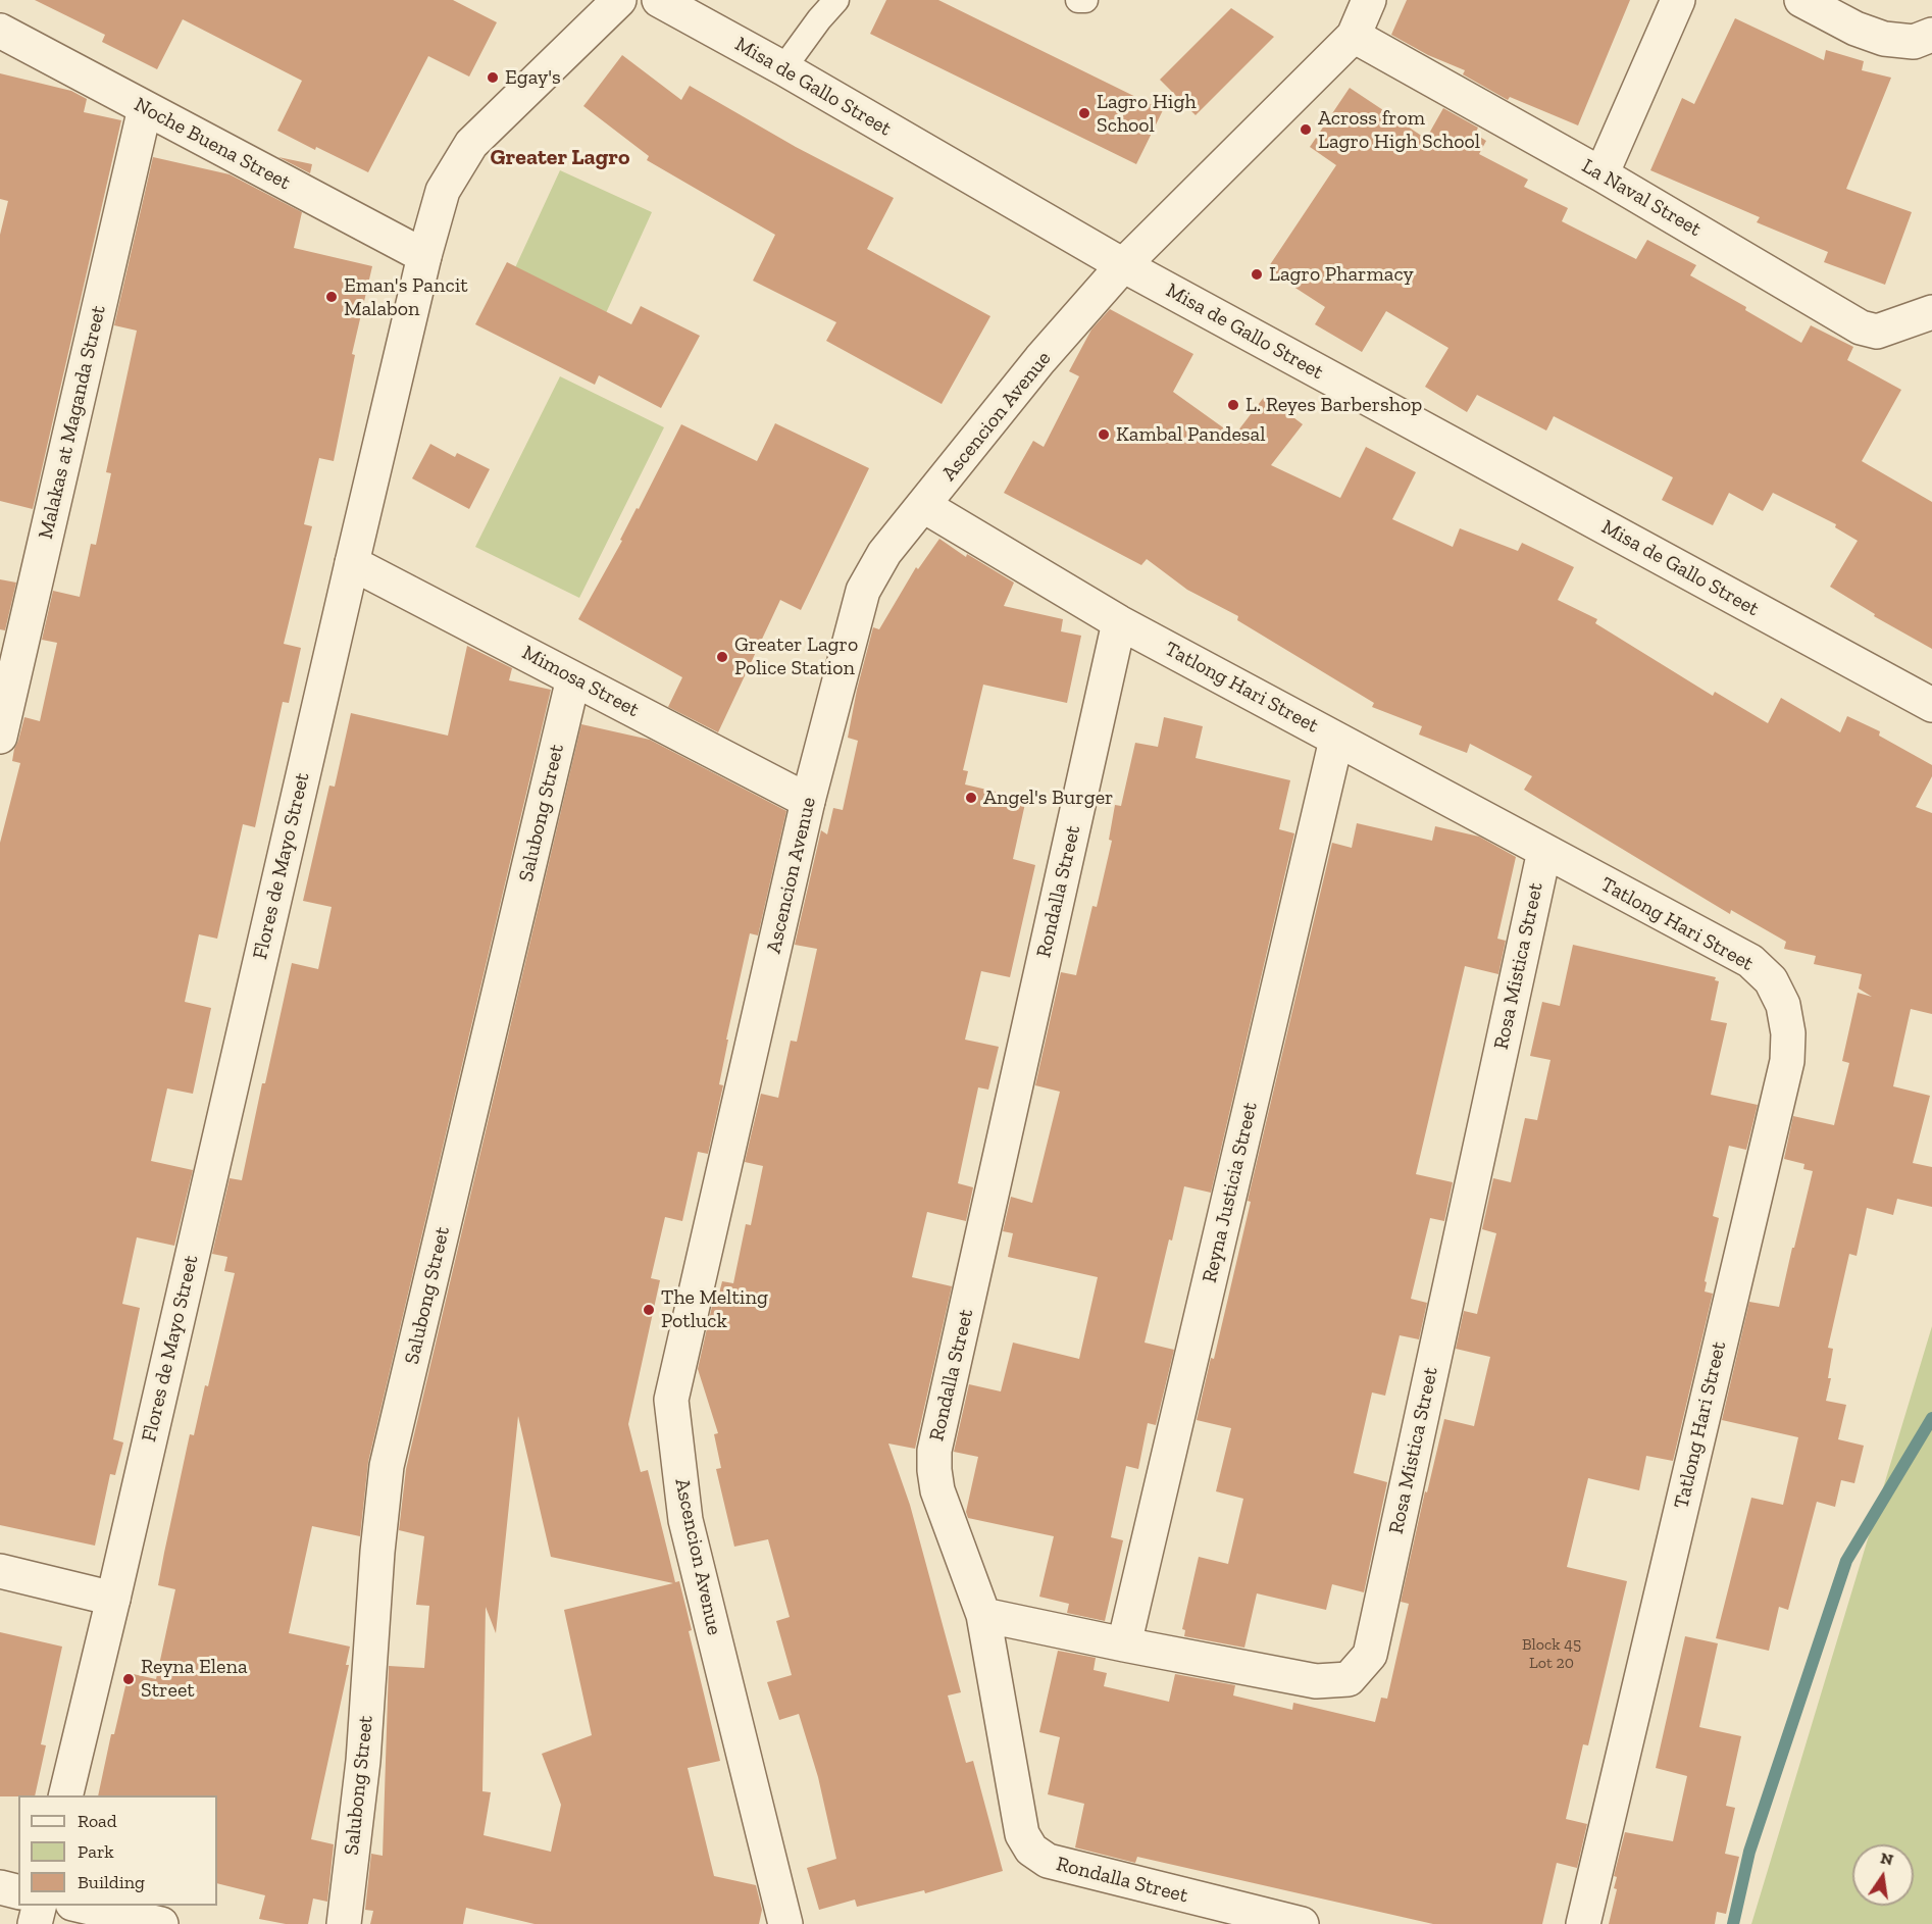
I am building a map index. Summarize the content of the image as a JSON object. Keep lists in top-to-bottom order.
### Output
{
  "streets": {
    "street": [
      "Misa de Gallo Street",
      "Noche Buena Street",
      "La Naval Street",
      "Ascencion Avenue",
      "Malakas at Maganda Street",
      "Mimosa Street",
      "Tatlong Hari Street",
      "Salubong Street",
      "Flores de Mayo Street",
      "Rondalla Street",
      "Rosa Mistica Street",
      "Reyna Justicia Street"
    ]
  },
  "crossings": [
    ["Misa de Gallo Street", "Ascencion Avenue"],
    ["Noche Buena Street", "Malakas at Maganda Street"],
    ["Noche Buena Street", "Flores de Mayo Street"],
    ["La Naval Street", "Ascencion Avenue"],
    ["Ascencion Avenue", "Mimosa Street"],
    ["Ascencion Avenue", "Tatlong Hari Street"],
    ["Mimosa Street", "Salubong Street"],
    ["Mimosa Street", "Flores de Mayo Street"],
    ["Tatlong Hari Street", "Rondalla Street"],
    ["Tatlong Hari Street", "Rosa Mistica Street"],
    ["Tatlong Hari Street", "Reyna Justicia Street"],
    ["Rondalla Street", "Rosa Mistica Street"],
    ["Rosa Mistica Street", "Reyna Justicia Street"]
  ],
  "districts": ["Greater Lagro"],
  "places": [
    "Egay's",
    "Lagro High School",
    "Across from Lagro High School",
    "Lagro Pharmacy",
    "Eman's Pancit Malabon",
    "L. Reyes Barbershop",
    "Kambal Pandesal",
    "Greater Lagro Police Station",
    "Angel's Burger",
    "The Melting Potluck",
    "Reyna Elena Street"
  ],
  "house_numbers": ["Block 45 Lot 20"],
  "legend": ["Road", "Park", "Building"],
  "north": "top"
}
